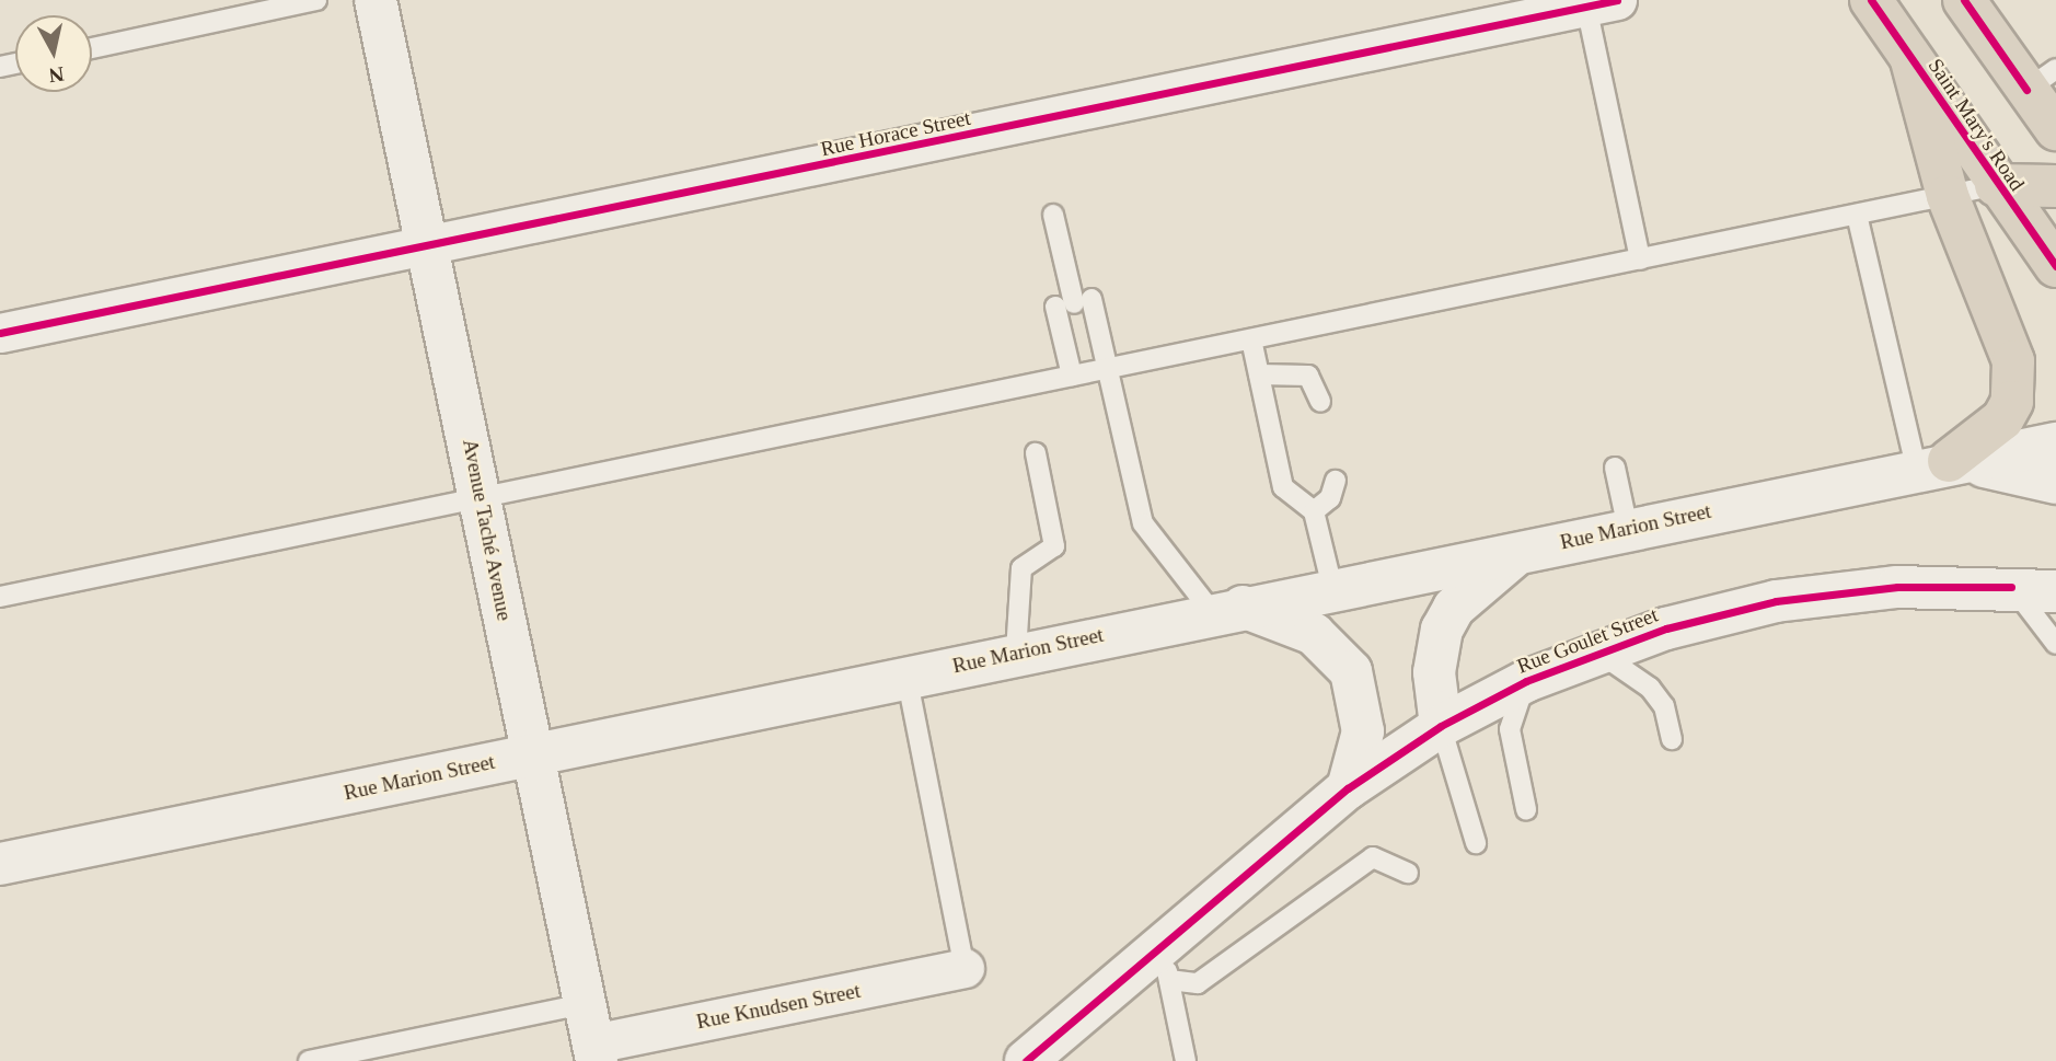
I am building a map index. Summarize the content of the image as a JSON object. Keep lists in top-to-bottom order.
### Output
{
  "streets": {
    "highway": ["Saint Mary's Road"],
    "main road": ["Rue Marion Street", "Avenue Taché Avenue", "Rue Goulet Street"],
    "street": ["Rue Horace Street", "Rue Knudsen Street"]
  },
  "crossings": [
    ["Rue Horace Street", "Avenue Taché Avenue"],
    ["Rue Marion Street", "Avenue Taché Avenue"],
    ["Avenue Taché Avenue", "Rue Knudsen Street"]
  ],
  "north": "bottom"
}
